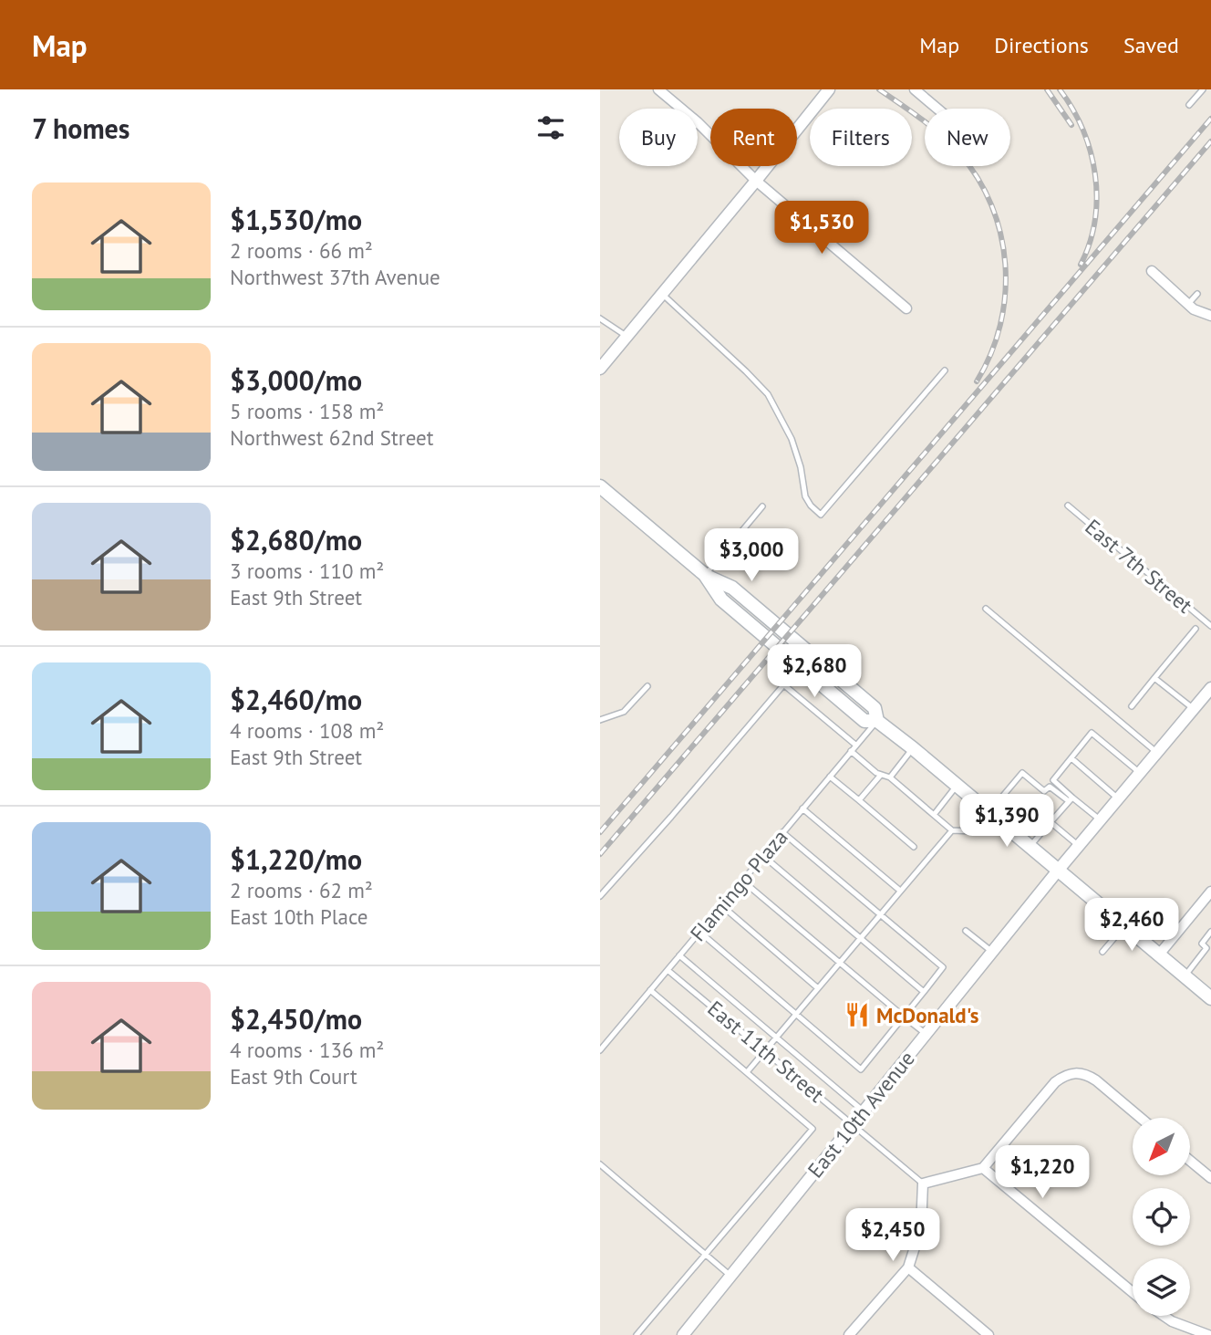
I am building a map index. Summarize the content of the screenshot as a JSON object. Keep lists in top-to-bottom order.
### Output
{
  "streets": {
    "street": ["East 10th Avenue"],
    "lane": ["East 7th Street", "Flamingo Plaza", "East 11th Street"]
  },
  "crossings": [
    ["Flamingo Plaza", "East 11th Street"],
    ["East 11th Street", "East 10th Avenue"]
  ],
  "places": {
    "restaurant": ["McDonald's"]
  },
  "north": "bottom left",
  "page": {
    "header": "Map",
    "nav": ["Map", "Directions", "Saved"],
    "heading": "7 homes",
    "chip": [
      "Buy",
      "Rent",
      "Filters",
      "New"
    ],
    "list": [
      {
        "name": "$1,530/mo",
        "note": "2 rooms · 66 m² · Northwest 37th Avenue"
      },
      {
        "name": "$3,000/mo",
        "note": "5 rooms · 158 m² · Northwest 62nd Street"
      },
      {
        "name": "$2,680/mo",
        "note": "3 rooms · 110 m² · East 9th Street"
      },
      {
        "name": "$2,460/mo",
        "note": "4 rooms · 108 m² · East 9th Street"
      },
      {
        "name": "$1,220/mo",
        "note": "2 rooms · 62 m² · East 10th Place"
      },
      {
        "name": "$2,450/mo",
        "note": "4 rooms · 136 m² · East 9th Court"
      }
    ],
    "price": [
      "$1,530",
      "$3,000",
      "$2,680",
      "$1,390",
      "$2,460",
      "$1,220",
      "$2,450"
    ]
  }
}
